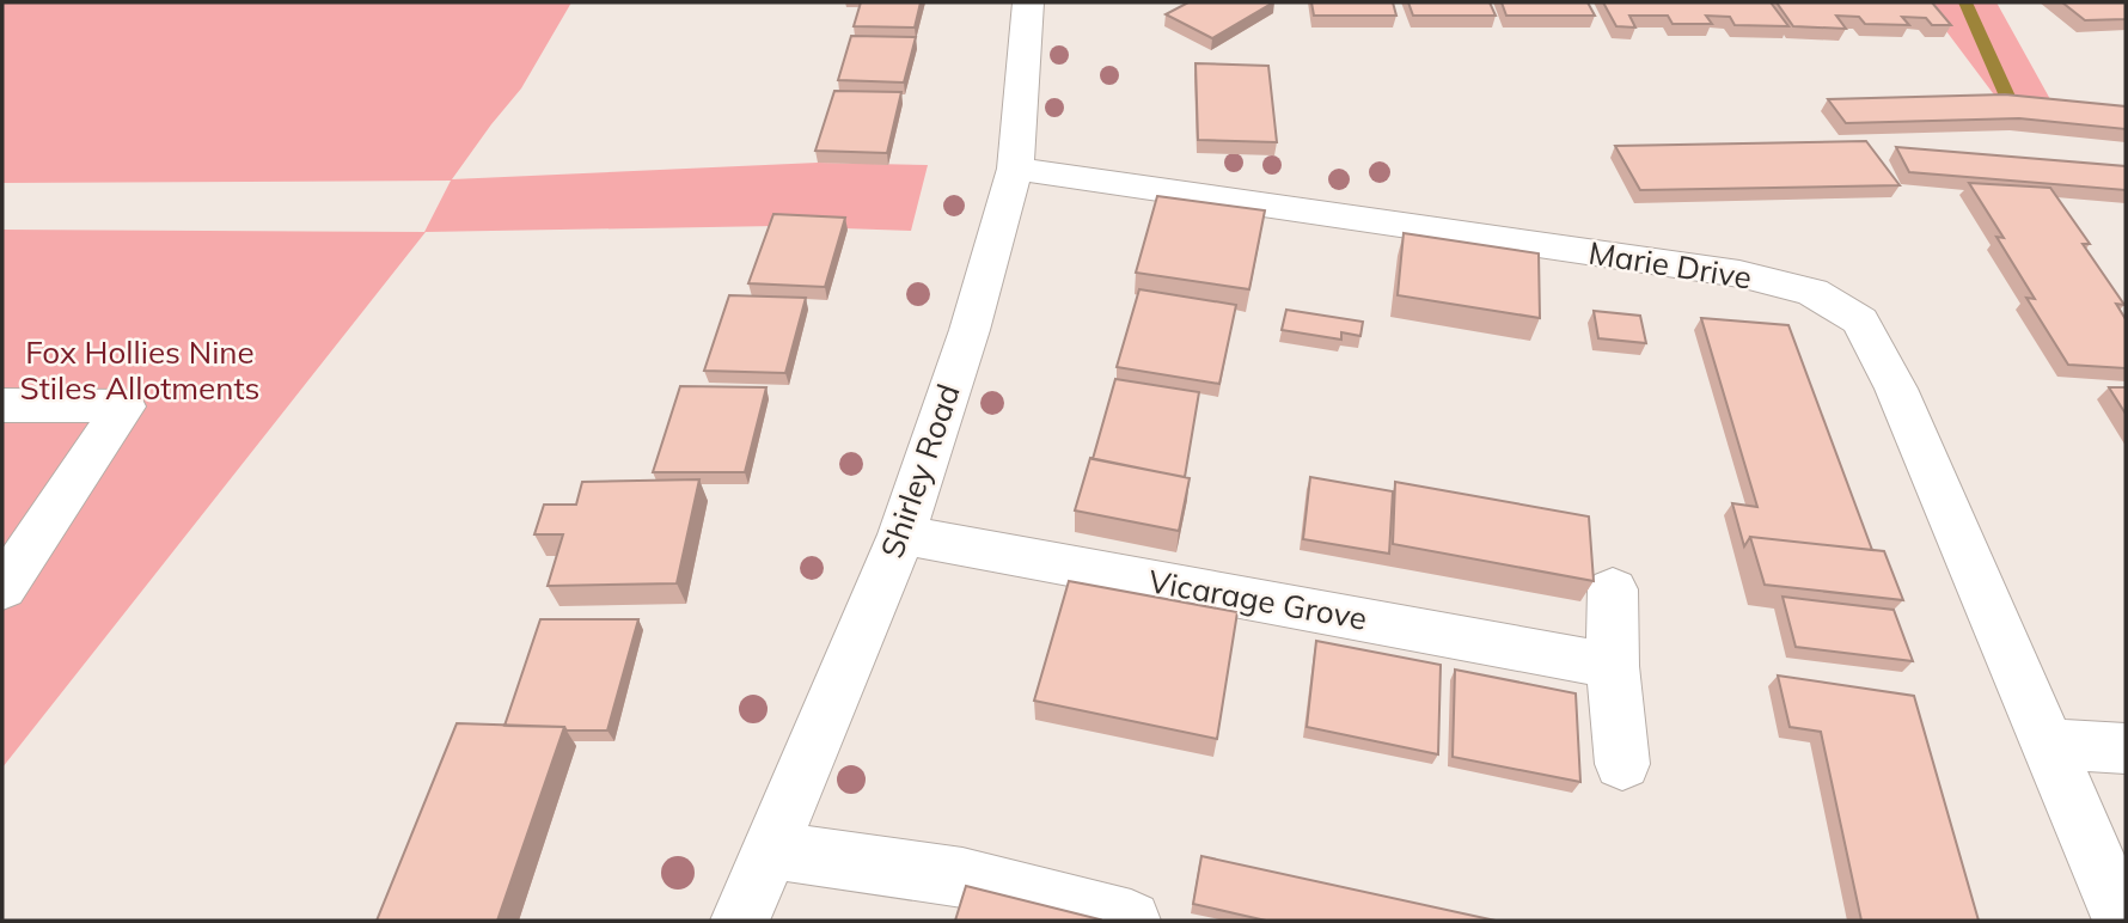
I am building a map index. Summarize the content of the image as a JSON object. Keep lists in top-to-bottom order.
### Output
{
  "streets": {
    "street": ["Marie Drive", "Shirley Road", "Vicarage Grove"]
  },
  "crossings": [
    ["Marie Drive", "Shirley Road"],
    ["Shirley Road", "Vicarage Grove"]
  ],
  "parks": ["Fox Hollies Nine Stiles Allotments"]
}
